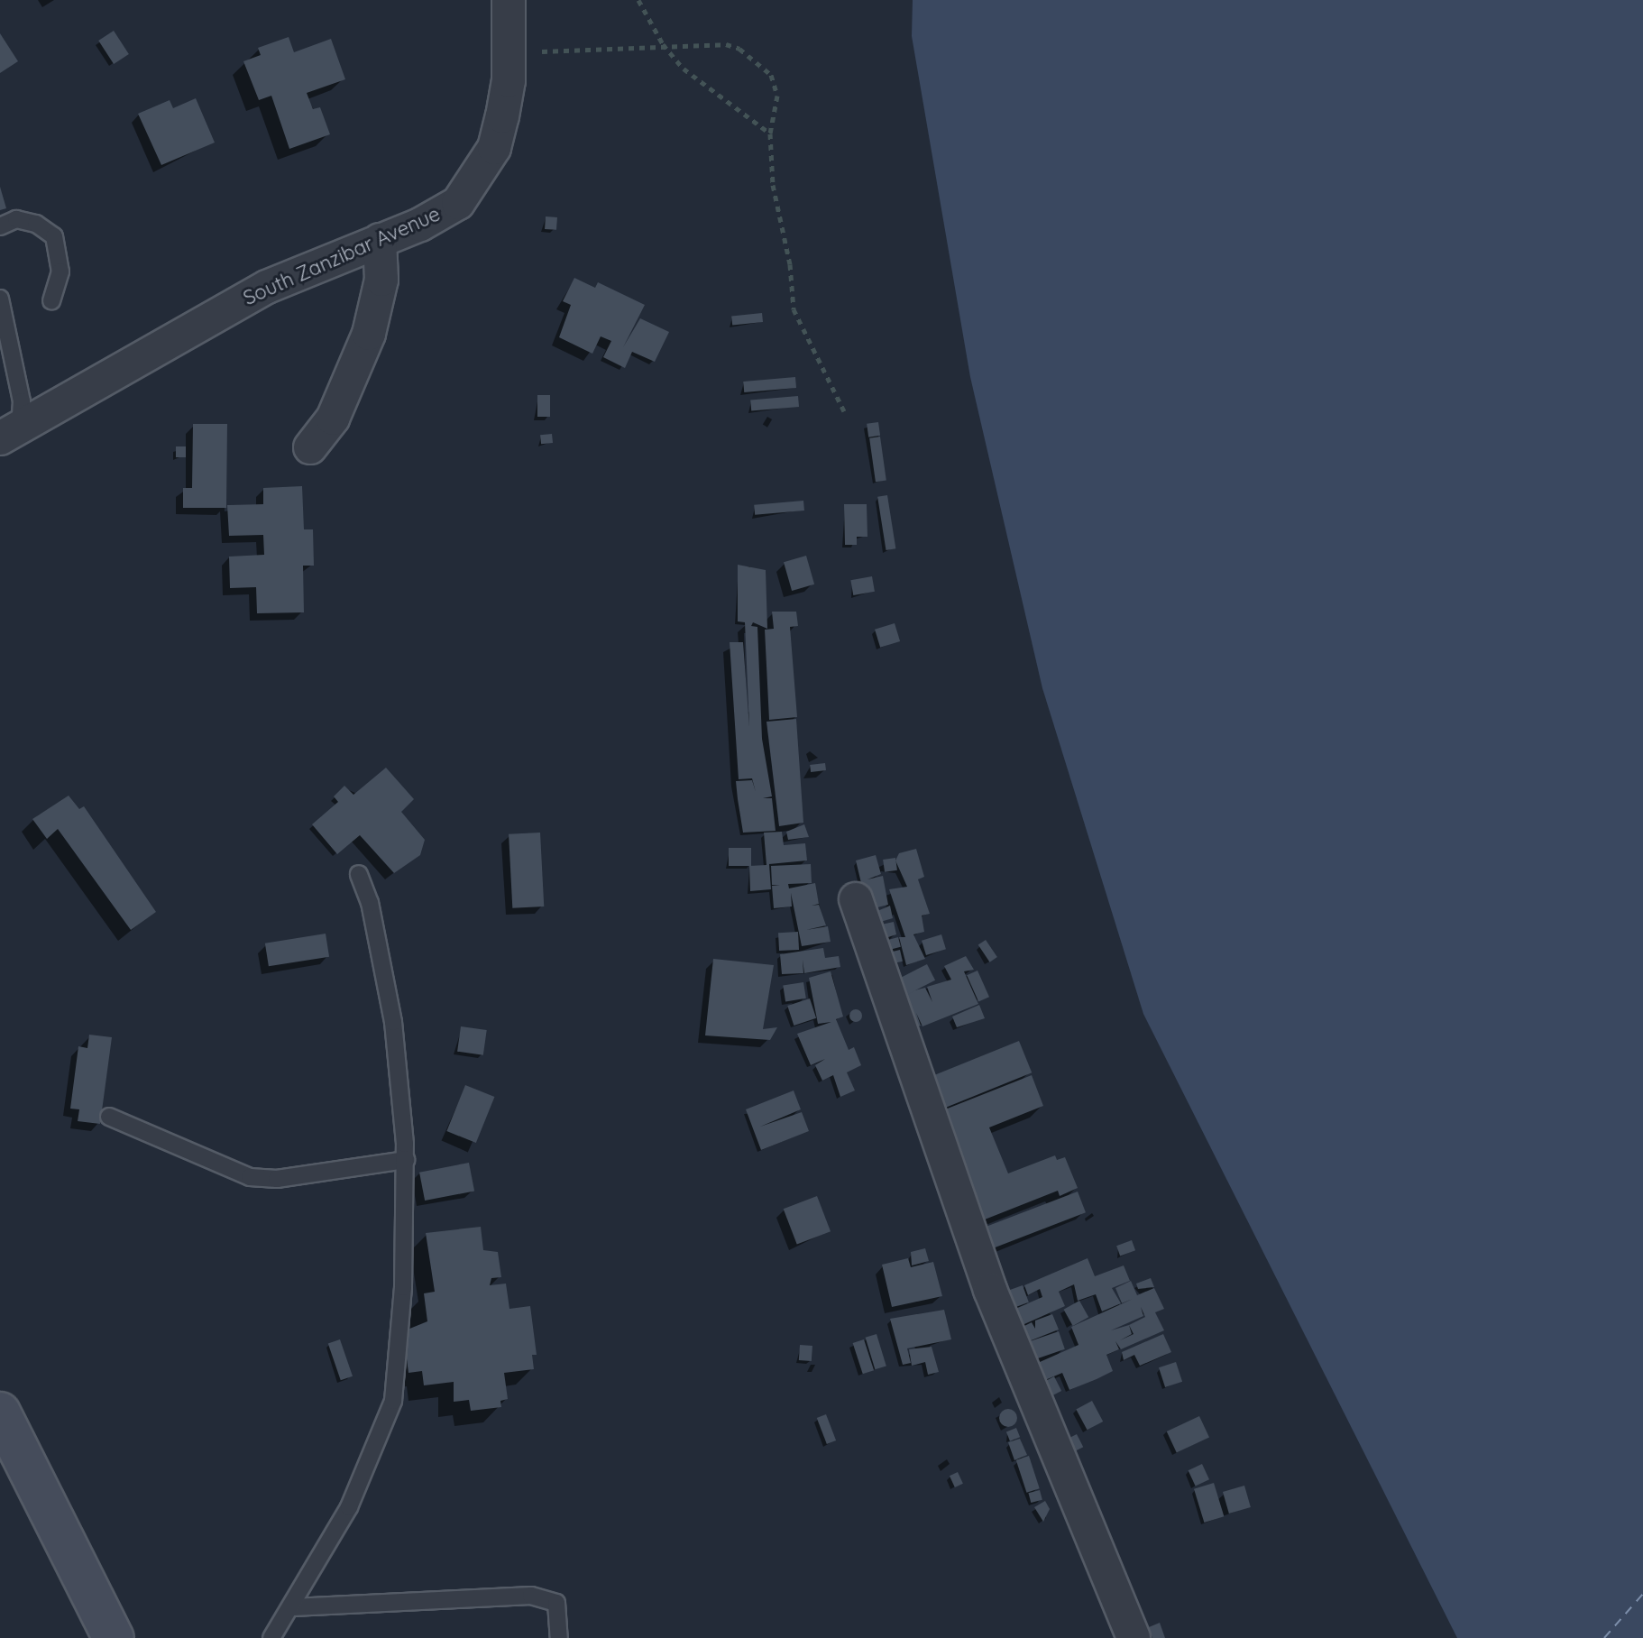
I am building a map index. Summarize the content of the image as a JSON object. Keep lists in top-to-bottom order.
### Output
{
  "streets": {
    "street": ["South Zanzibar Avenue"]
  }
}
